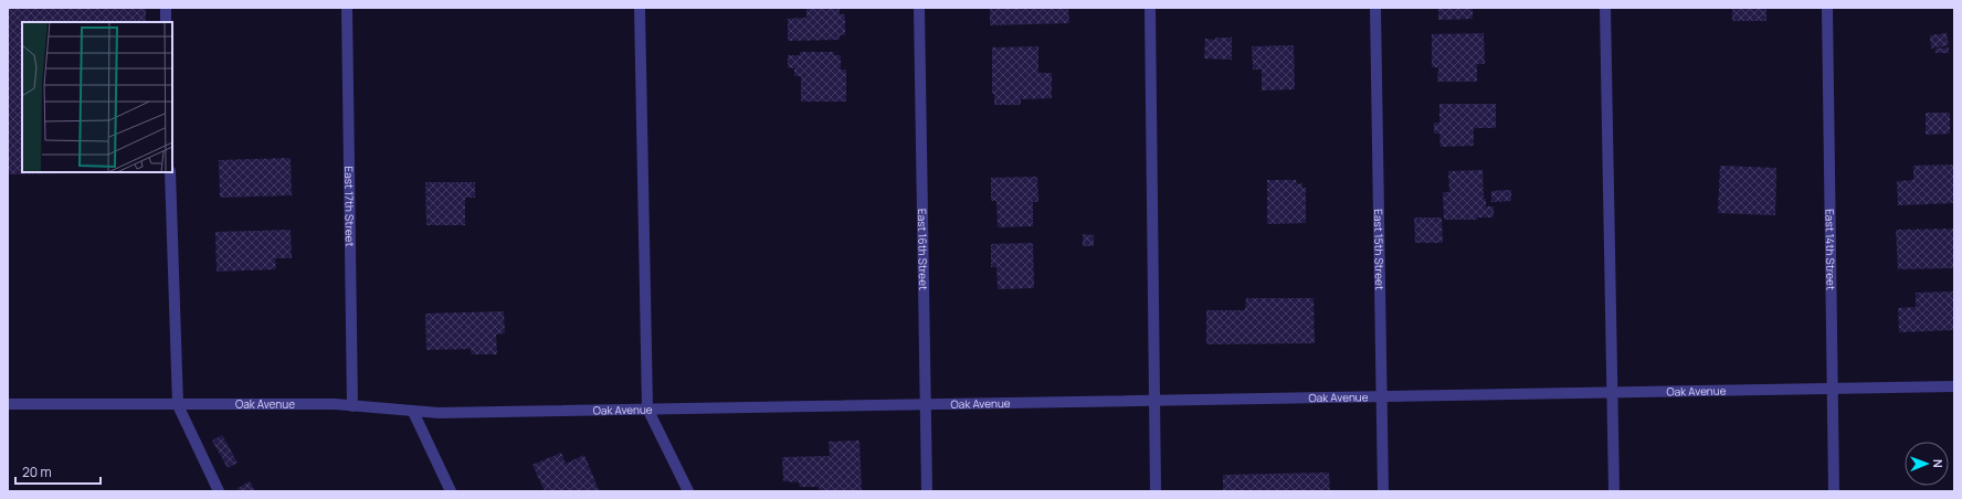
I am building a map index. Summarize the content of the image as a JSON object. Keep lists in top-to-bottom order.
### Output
{
  "streets": {
    "street": [
      "East 17th Street",
      "East 16th Street",
      "East 15th Street",
      "East 14th Street",
      "Oak Avenue"
    ]
  },
  "crossings": [
    ["East 17th Street", "Oak Avenue"],
    ["East 16th Street", "Oak Avenue"],
    ["East 15th Street", "Oak Avenue"],
    ["East 14th Street", "Oak Avenue"]
  ],
  "scale_bar": "20 m",
  "north": "right"
}
